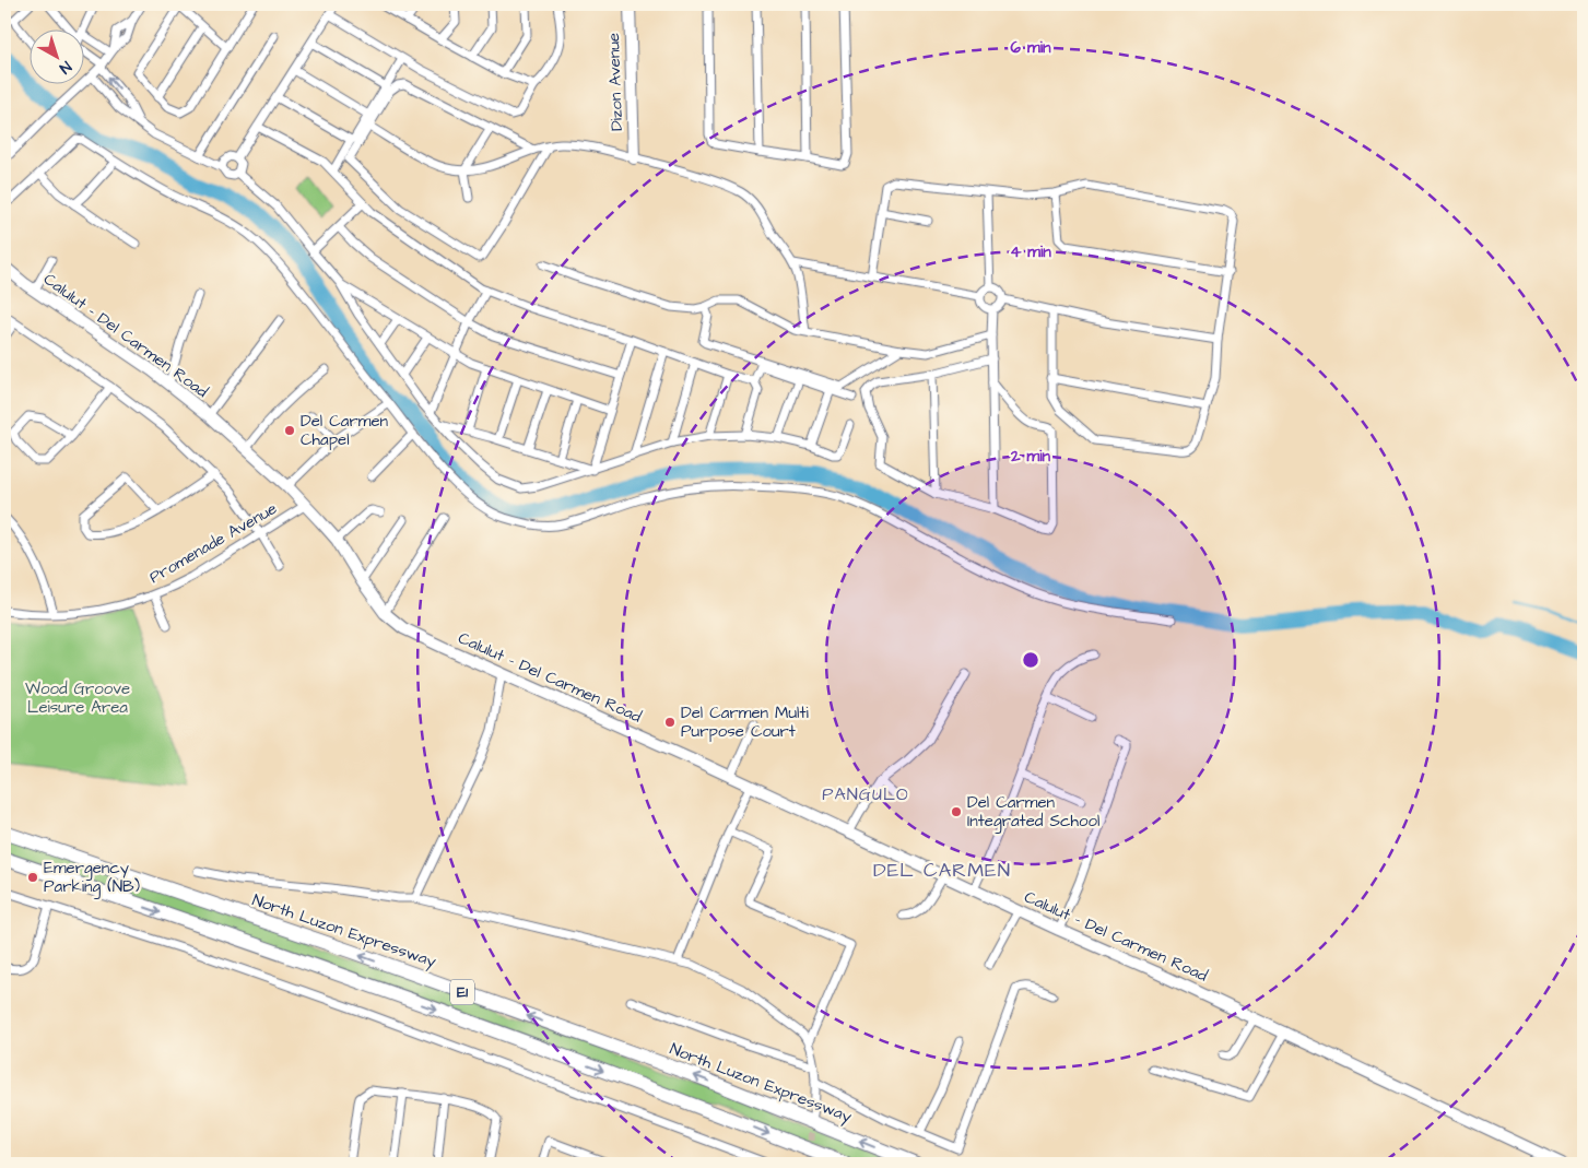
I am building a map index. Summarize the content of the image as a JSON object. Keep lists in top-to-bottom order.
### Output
{
  "streets": {
    "highway": ["North Luzon Expressway", "E1"],
    "main road": ["Dizon Avenue", "Calulut - Del Carmen Road"],
    "street": ["Promenade Avenue"]
  },
  "crossings": [
    ["Calulut - Del Carmen Road", "Promenade Avenue"]
  ],
  "districts": ["PANGULO", "DEL CARMEN"],
  "parks": ["Wood Groove Leisure Area"],
  "places": [
    "Del Carmen Chapel",
    "Del Carmen Multi Purpose Court",
    "Del Carmen Integrated School",
    "Emergency Parking (NB)"
  ],
  "north": "bottom right",
  "rings": ["6 min", "4 min", "2 min"]
}
